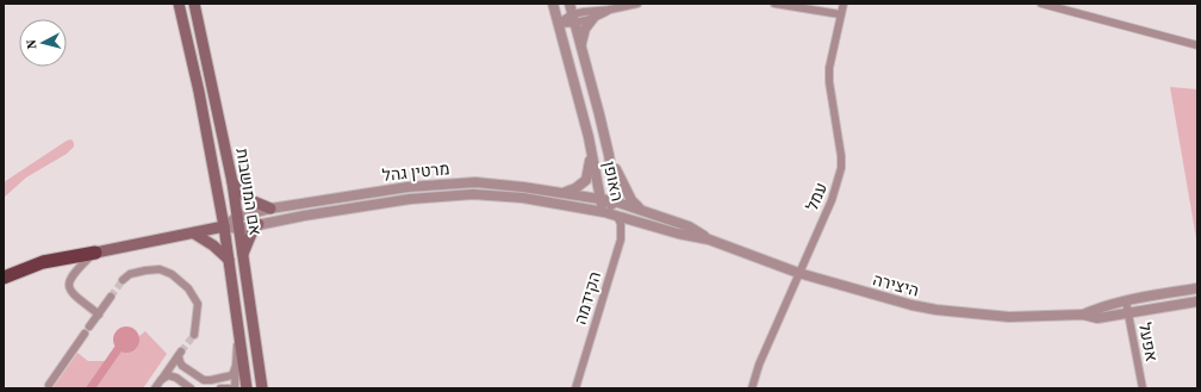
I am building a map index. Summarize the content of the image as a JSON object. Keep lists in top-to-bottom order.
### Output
{
  "streets": {
    "main road": ["מרטין גהל", "אם המושבות"],
    "street": [
      "האופן",
      "עמל",
      "היצירה",
      "הקידמה",
      "אפעל"
    ]
  },
  "crossings": [
    ["מרטין גהל", "האופן"],
    ["מרטין גהל", "אם המושבות"],
    ["מרטין גהל", "היצירה"],
    ["האופן", "היצירה"],
    ["עמל", "היצירה"],
    ["היצירה", "הקידמה"],
    ["היצירה", "אפעל"]
  ],
  "north": "left"
}
